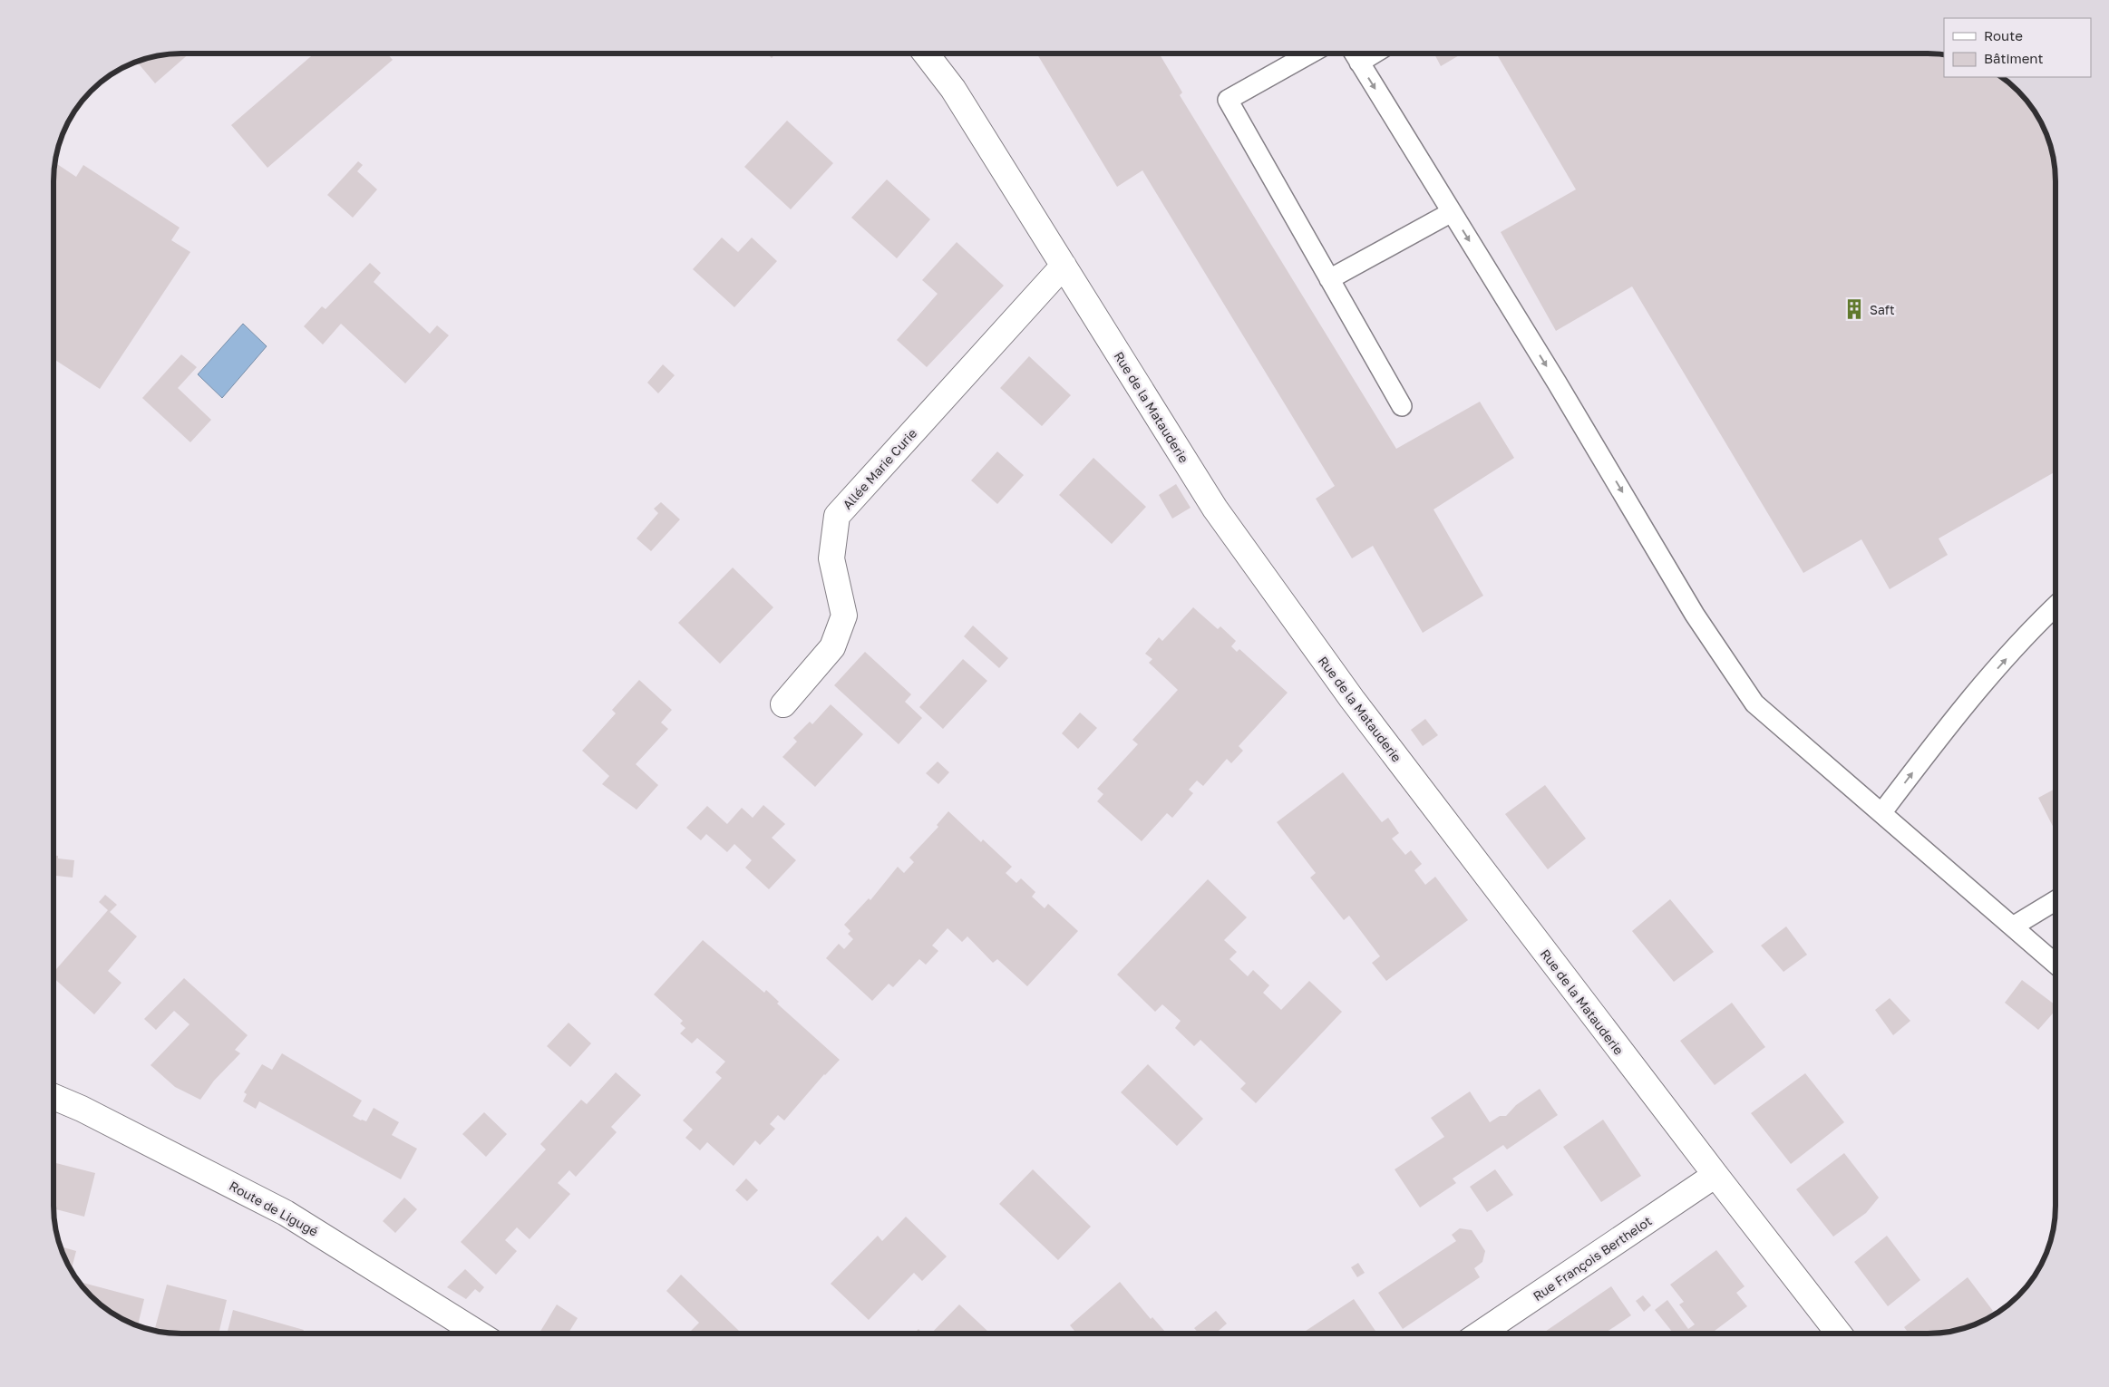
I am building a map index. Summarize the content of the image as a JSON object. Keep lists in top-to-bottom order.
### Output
{
  "streets": {
    "street": [
      "Rue de la Matauderie",
      "Allée Marie Curie",
      "Route de Ligugé",
      "Rue François Berthelot"
    ]
  },
  "crossings": [
    ["Rue de la Matauderie", "Allée Marie Curie"],
    ["Rue de la Matauderie", "Rue François Berthelot"]
  ],
  "places": {
    "building": ["Saft"]
  },
  "legend": ["Route", "Bâtiment"]
}
